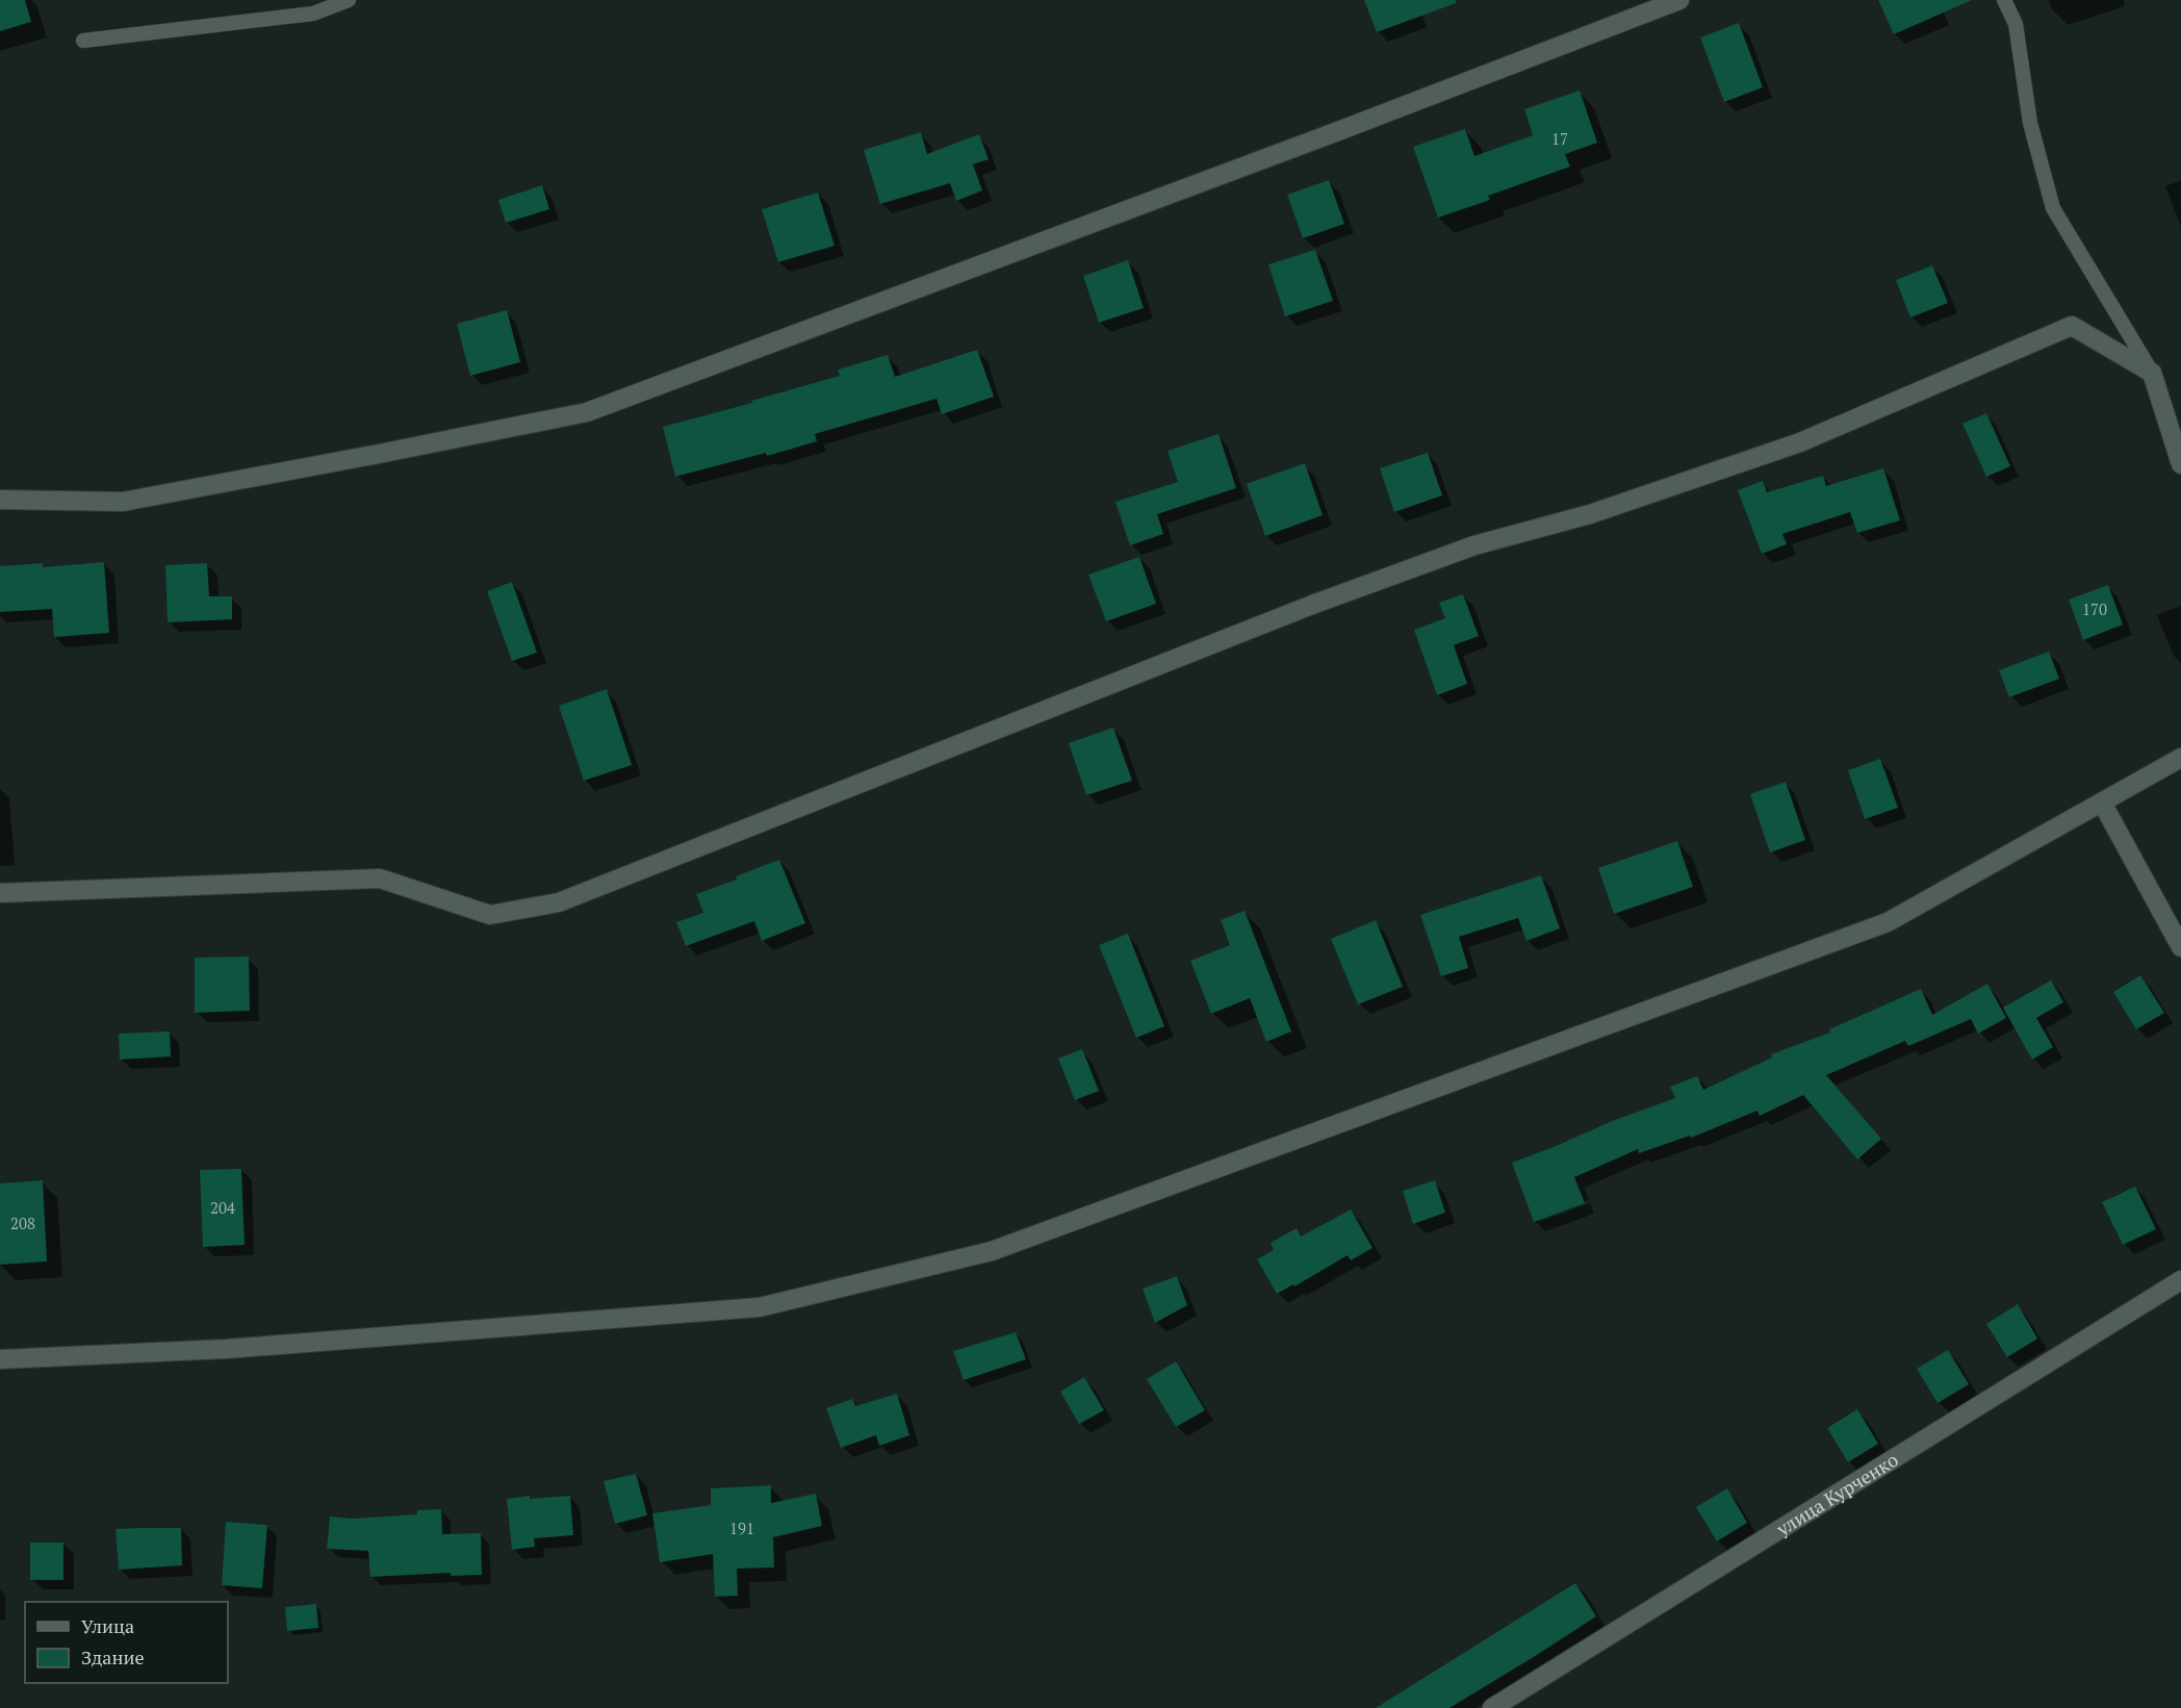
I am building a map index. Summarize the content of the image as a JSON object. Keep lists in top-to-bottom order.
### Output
{
  "streets": {
    "street": ["улица Курченко"]
  },
  "house_numbers": [
    "17",
    "170",
    "204",
    "208",
    "191"
  ],
  "legend": ["Улица", "Здание"]
}
